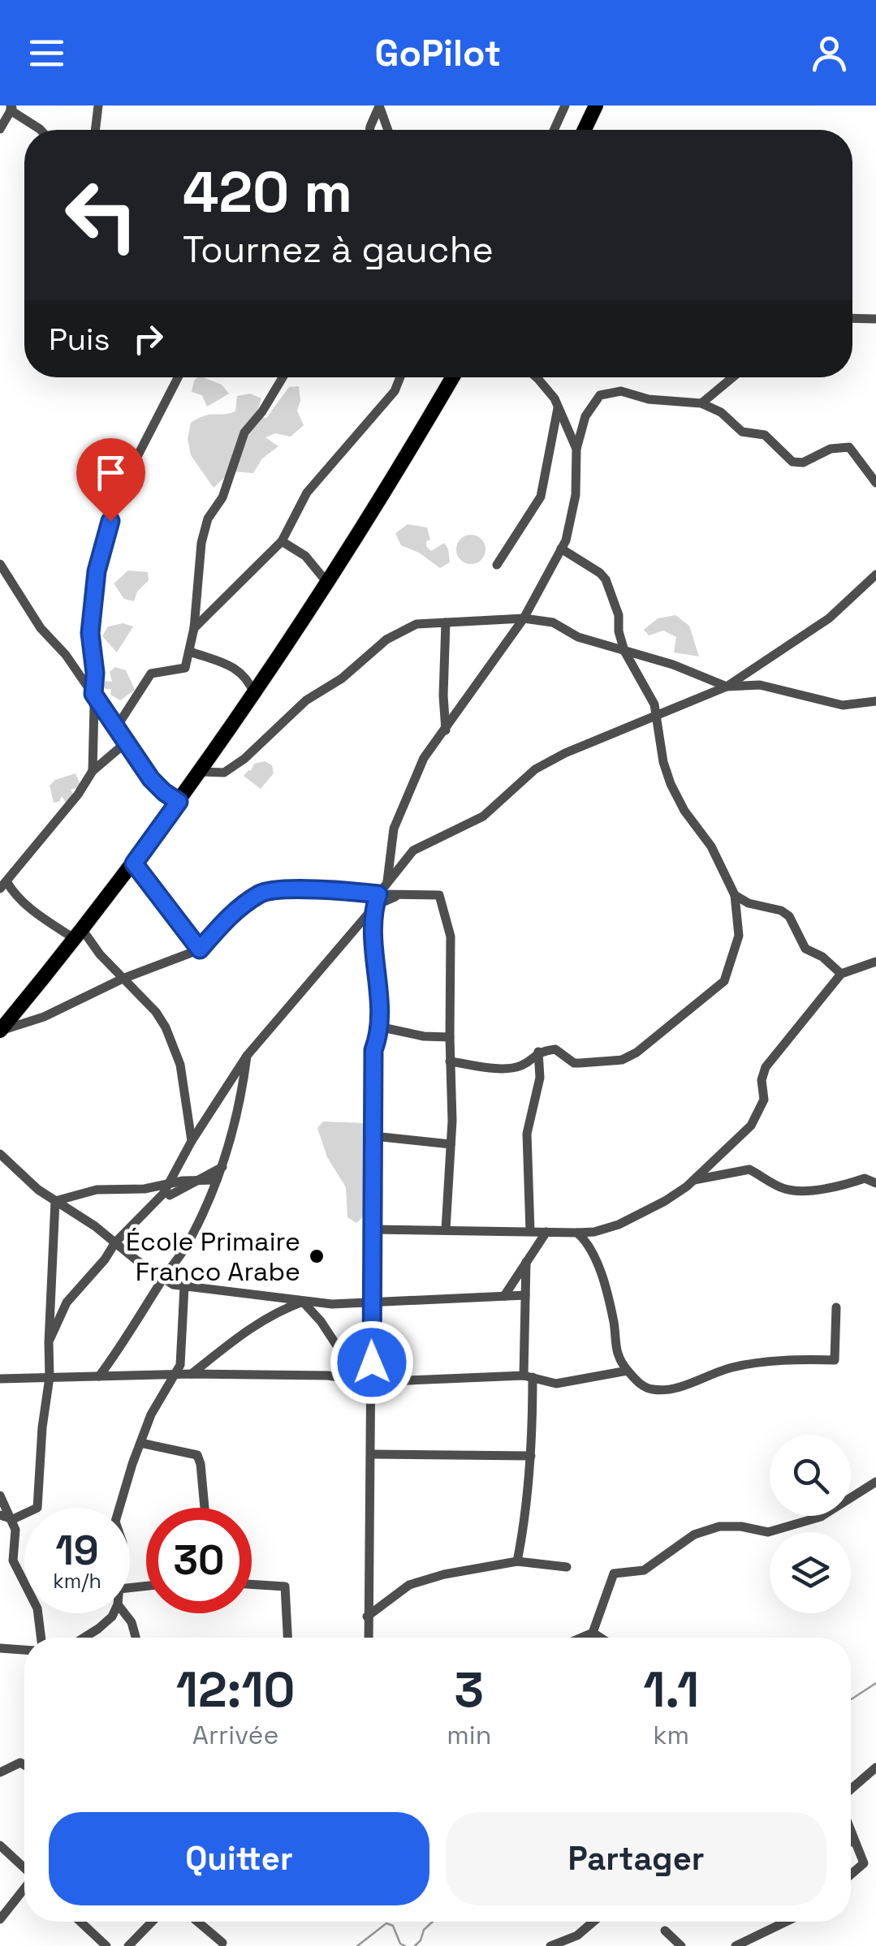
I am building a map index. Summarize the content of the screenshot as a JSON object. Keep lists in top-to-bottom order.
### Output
{
  "places": ["École Primaire Franco Arabe"],
  "page": {
    "header": "GoPilot",
    "turn": ["420 m", "Tournez à gauche"],
    "then": "Puis",
    "speed": "19 km/h",
    "limit": "30",
    "eta": [
      "12:10",
      "Arrivée",
      "3",
      "min",
      "1.1",
      "km"
    ],
    "buttons": ["Quitter", "Partager"]
  }
}
